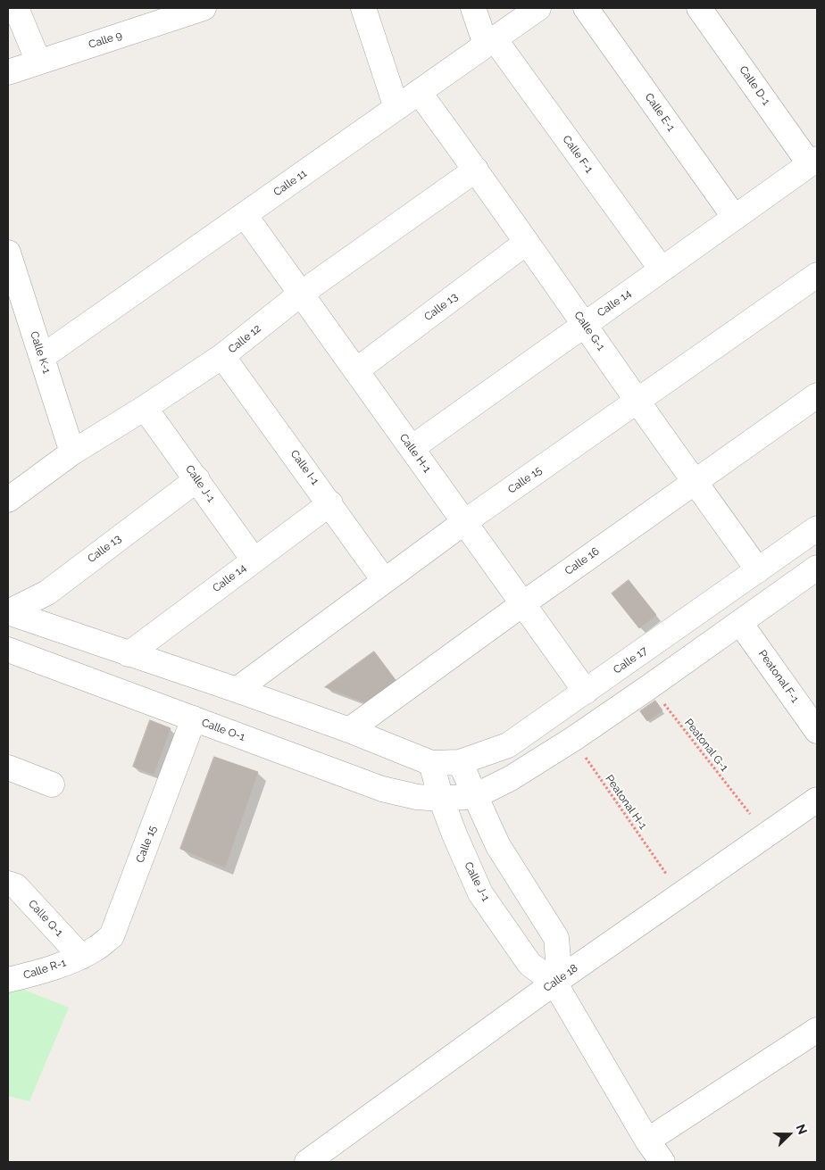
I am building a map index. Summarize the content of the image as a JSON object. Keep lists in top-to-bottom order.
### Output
{
  "streets": {
    "street": [
      "Calle 9",
      "Calle D-1",
      "Calle E-1",
      "Calle F-1",
      "Calle 11",
      "Calle 14",
      "Calle 13",
      "Calle G-1",
      "Calle 12",
      "Calle K-1",
      "Calle H-1",
      "Calle I-1",
      "Calle 15",
      "Calle J-1",
      "Calle 16",
      "Calle 17",
      "Peatonal F-1",
      "Calle O-1",
      "Calle Q-1",
      "Calle R-1",
      "Calle 18"
    ],
    "path": ["Peatonal G-1", "Peatonal H-1"]
  },
  "crossings": [
    ["Calle D-1", "Calle 14"],
    ["Calle E-1", "Calle 14"],
    ["Calle F-1", "Calle 11"],
    ["Calle F-1", "Calle 14"],
    ["Calle 11", "Calle G-1"],
    ["Calle 11", "Calle K-1"],
    ["Calle 11", "Calle H-1"],
    ["Calle 14", "Calle G-1"],
    ["Calle 14", "Calle H-1"],
    ["Calle 14", "Calle I-1"],
    ["Calle 14", "Calle J-1"],
    ["Calle 13", "Calle G-1"],
    ["Calle 13", "Calle H-1"],
    ["Calle 13", "Calle J-1"],
    ["Calle G-1", "Calle 12"],
    ["Calle G-1", "Calle 15"],
    ["Calle G-1", "Calle 16"],
    ["Calle G-1", "Calle 17"],
    ["Calle 12", "Calle K-1"],
    ["Calle 12", "Calle H-1"],
    ["Calle 12", "Calle I-1"],
    ["Calle 12", "Calle J-1"],
    ["Calle H-1", "Calle 15"],
    ["Calle H-1", "Calle 16"],
    ["Calle H-1", "Calle 17"],
    ["Calle I-1", "Calle 15"],
    ["Calle 15", "Calle O-1"],
    ["Calle 15", "Calle Q-1"],
    ["Calle 15", "Calle R-1"],
    ["Calle J-1", "Calle 17"],
    ["Calle J-1", "Calle O-1"],
    ["Calle J-1", "Calle 18"],
    ["Calle Q-1", "Calle R-1"]
  ],
  "north": "right"
}
